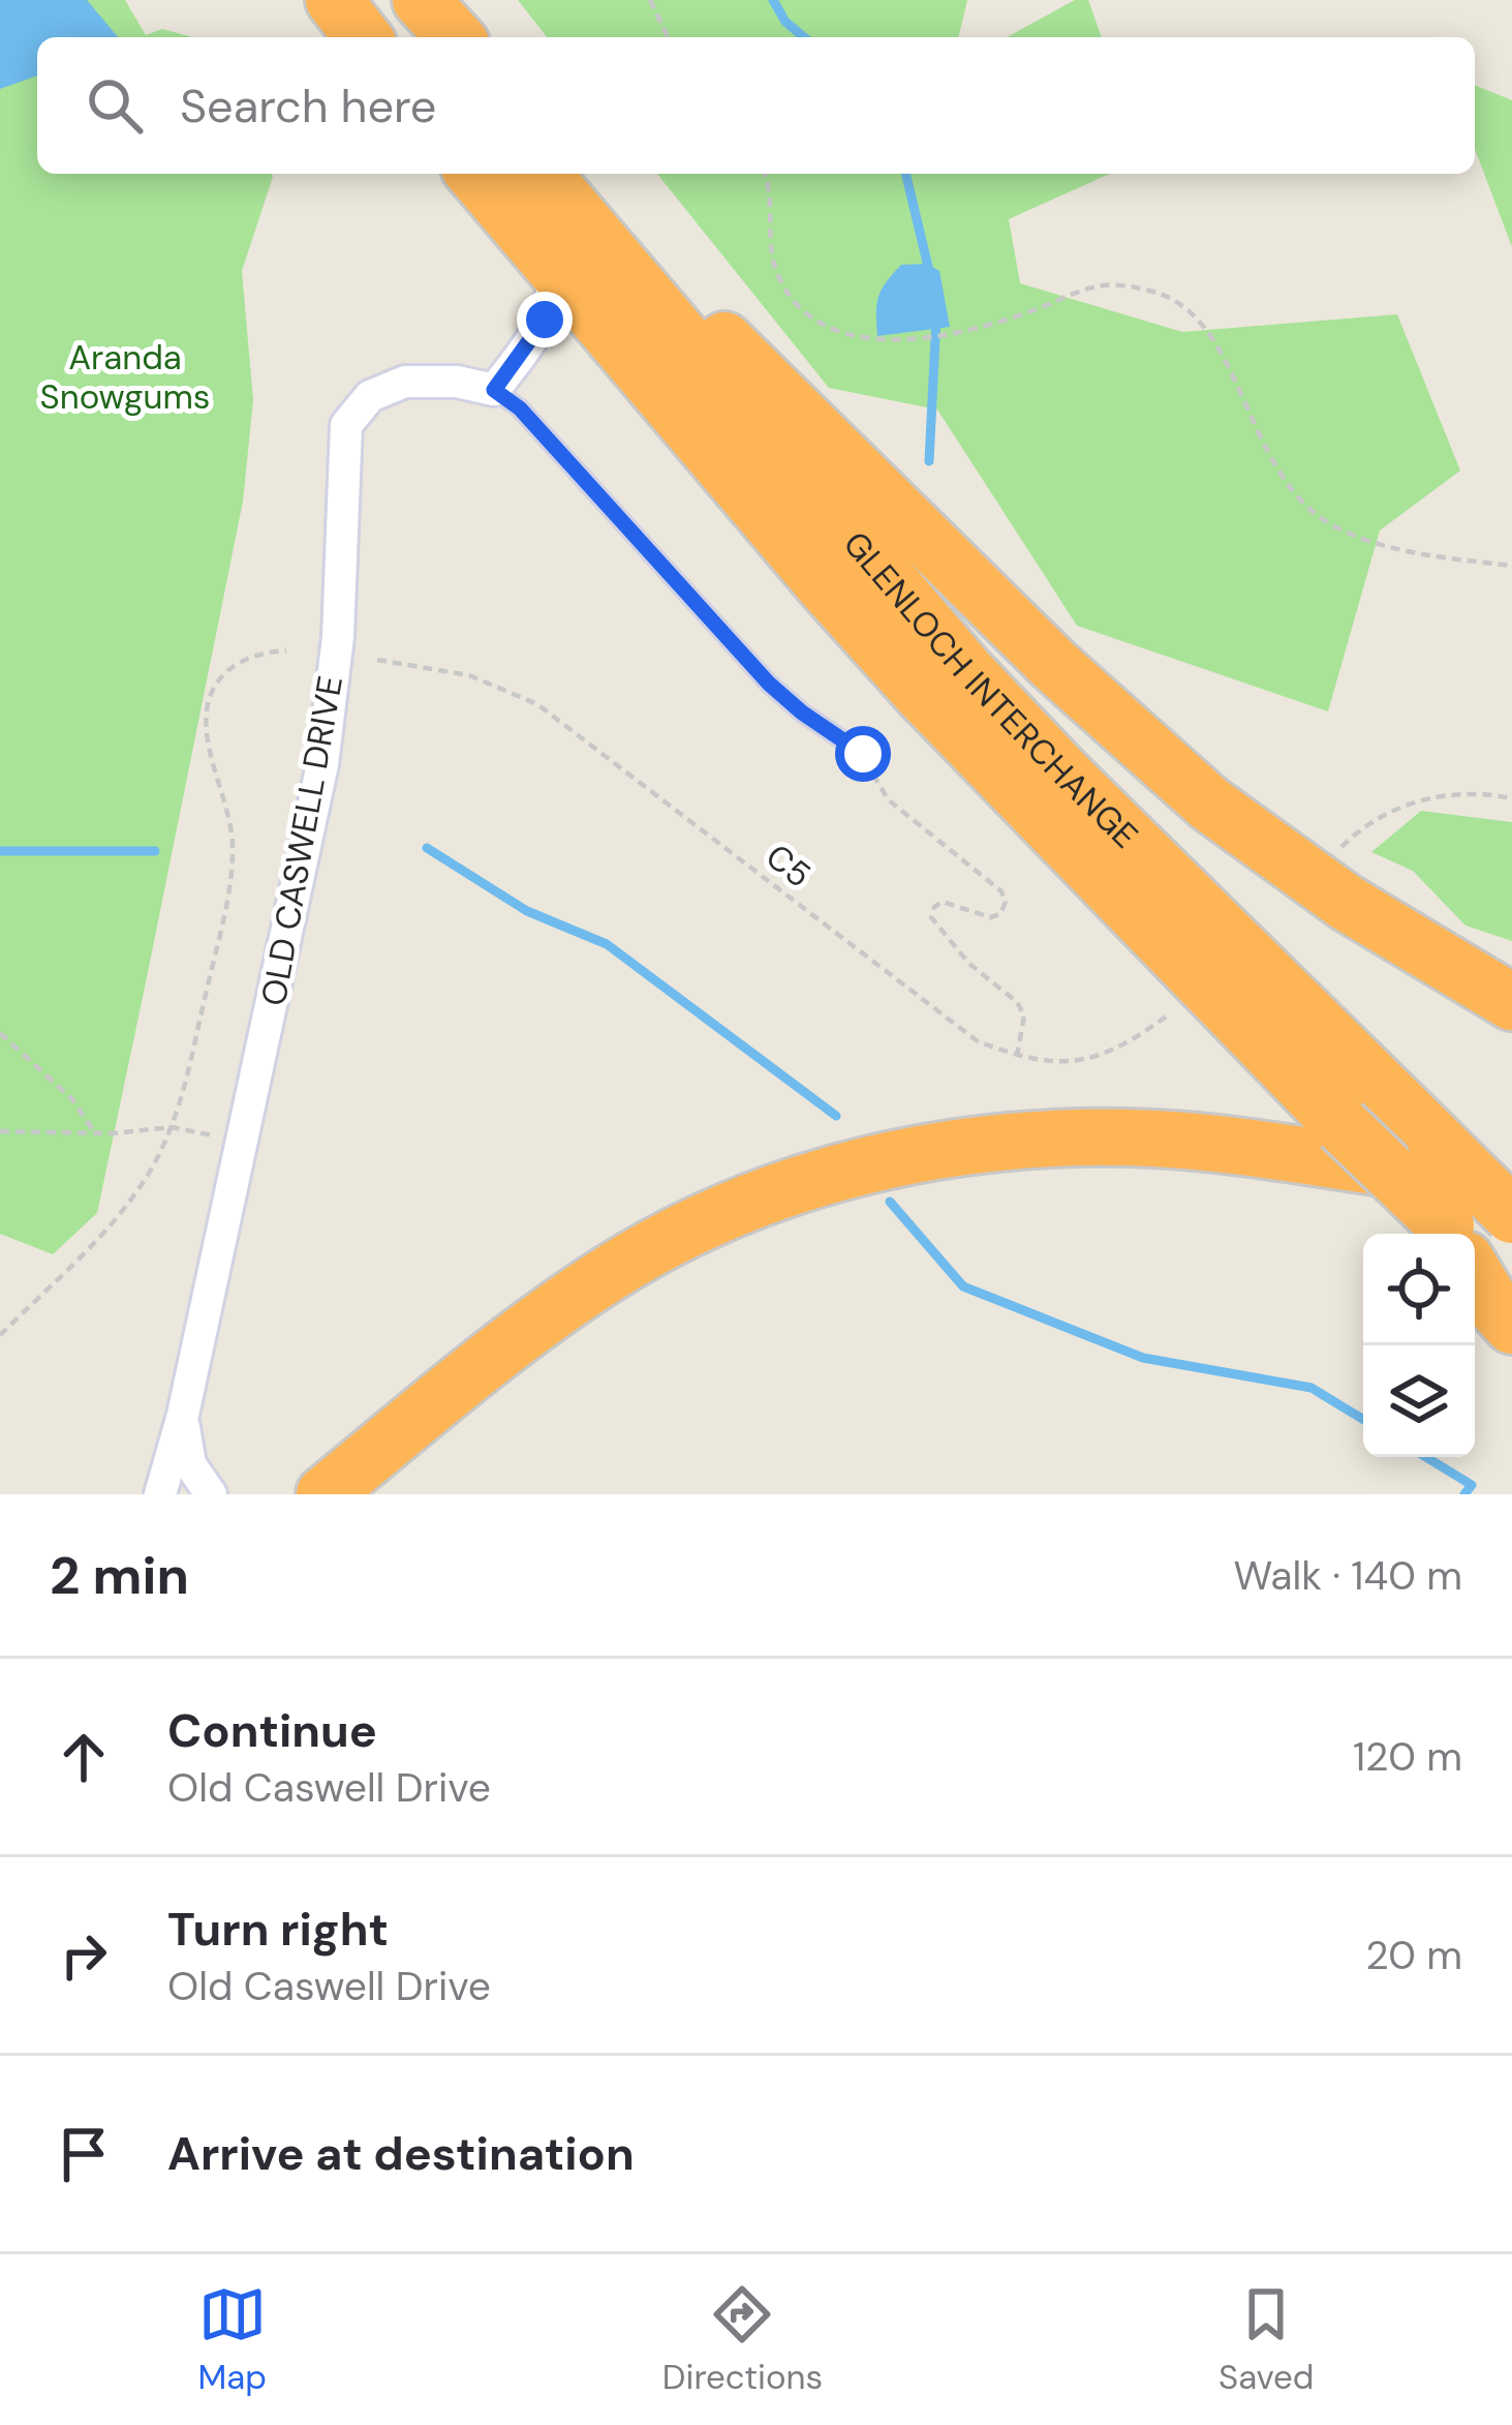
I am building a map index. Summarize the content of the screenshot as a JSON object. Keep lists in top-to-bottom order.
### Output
{
  "streets": {
    "highway": ["GLENLOCH INTERCHANGE"],
    "street": ["OLD CASWELL DRIVE"],
    "path": ["C5"]
  },
  "parks": ["Aranda Snowgums"],
  "page": {
    "search": "Search here",
    "heading": ["2 min", "Walk · 140 m"],
    "list": [
      ["Continue", "Old Caswell Drive", "120 m"],
      ["Turn right", "Old Caswell Drive", "20 m"],
      "Arrive at destination"
    ],
    "nav": ["Map", "Directions", "Saved"]
  }
}
